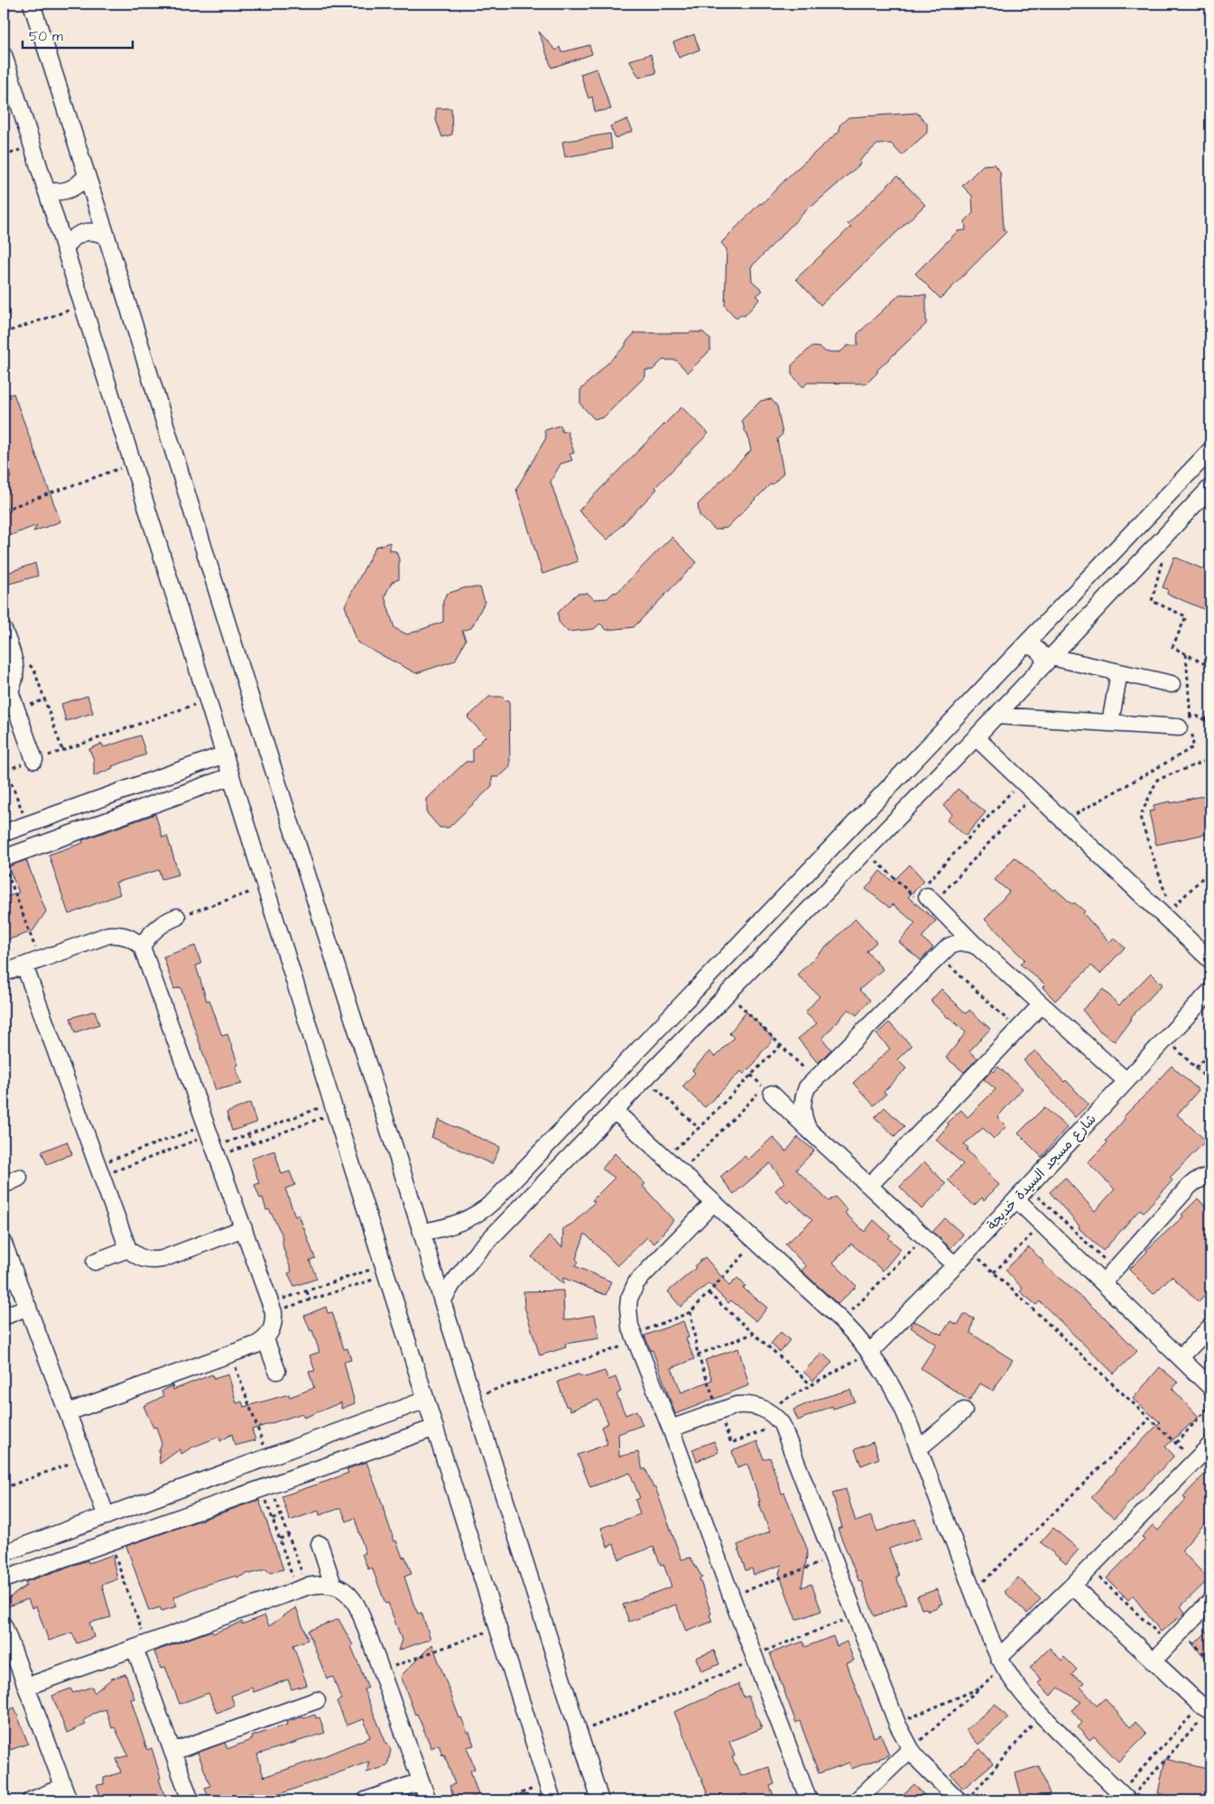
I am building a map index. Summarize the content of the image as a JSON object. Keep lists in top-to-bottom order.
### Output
{
  "streets": {
    "street": ["شارع مسجد السيدة خديجة"]
  },
  "scale_bar": "50 m"
}
